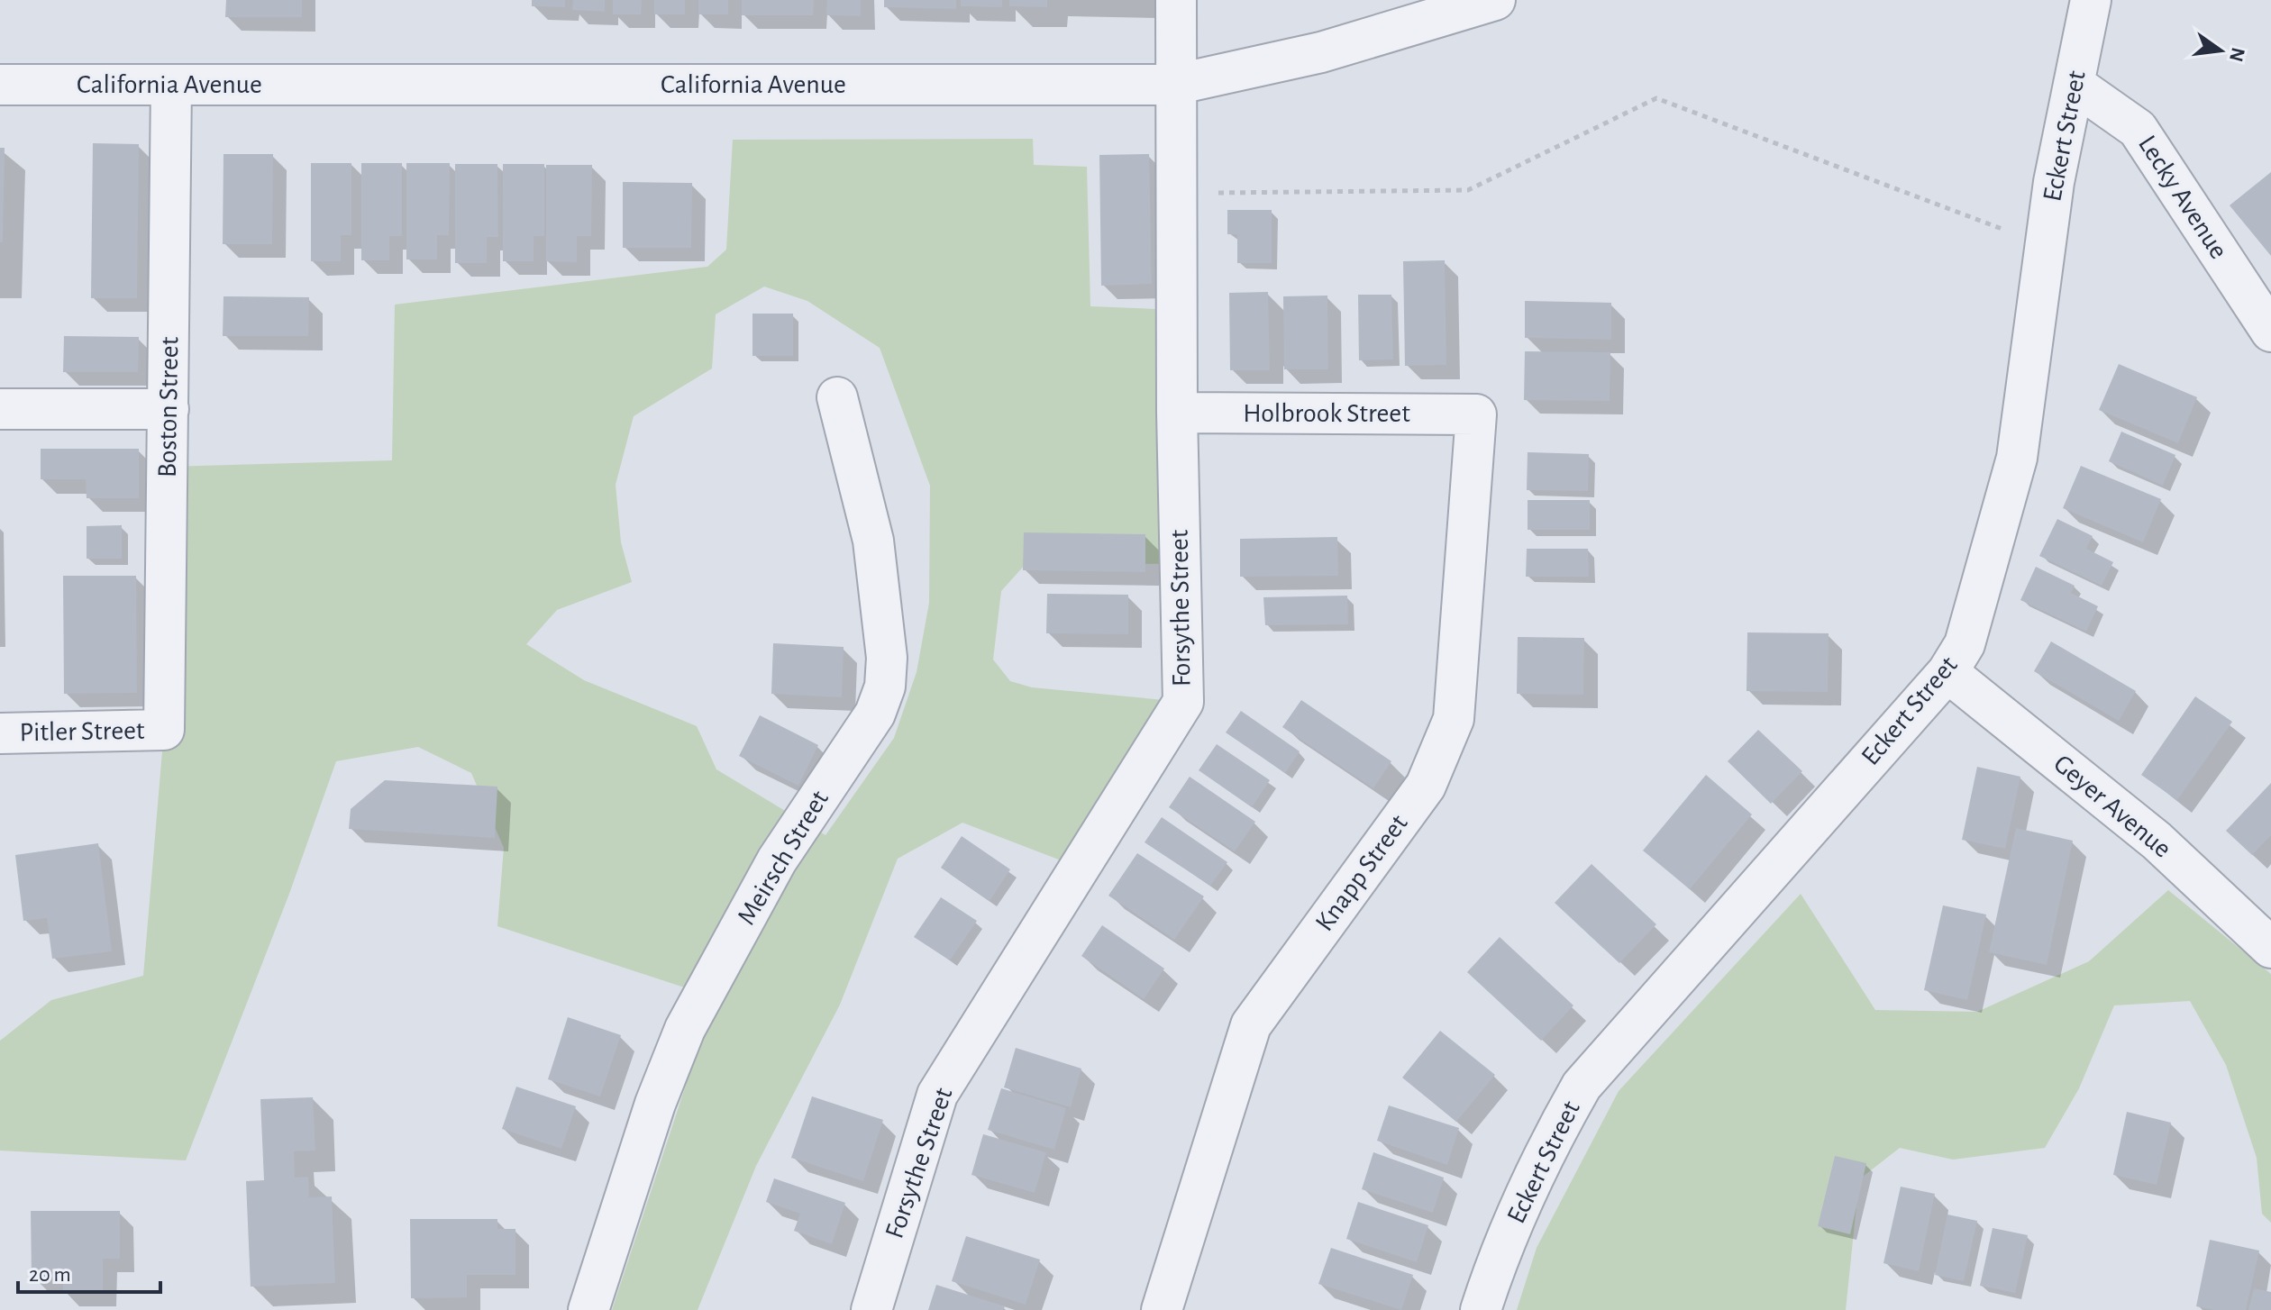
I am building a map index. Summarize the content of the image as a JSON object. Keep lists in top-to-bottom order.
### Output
{
  "streets": {
    "street": [
      "California Avenue",
      "Eckert Street",
      "Lecky Avenue",
      "Boston Street",
      "Holbrook Street",
      "Forsythe Street",
      "Pitler Street",
      "Geyer Avenue",
      "Meirsch Street",
      "Knapp Street"
    ]
  },
  "crossings": [
    ["California Avenue", "Boston Street"],
    ["California Avenue", "Forsythe Street"],
    ["Eckert Street", "Lecky Avenue"],
    ["Eckert Street", "Geyer Avenue"],
    ["Boston Street", "Pitler Street"],
    ["Holbrook Street", "Forsythe Street"],
    ["Holbrook Street", "Knapp Street"]
  ],
  "scale_bar": "20 m",
  "north": "right"
}
